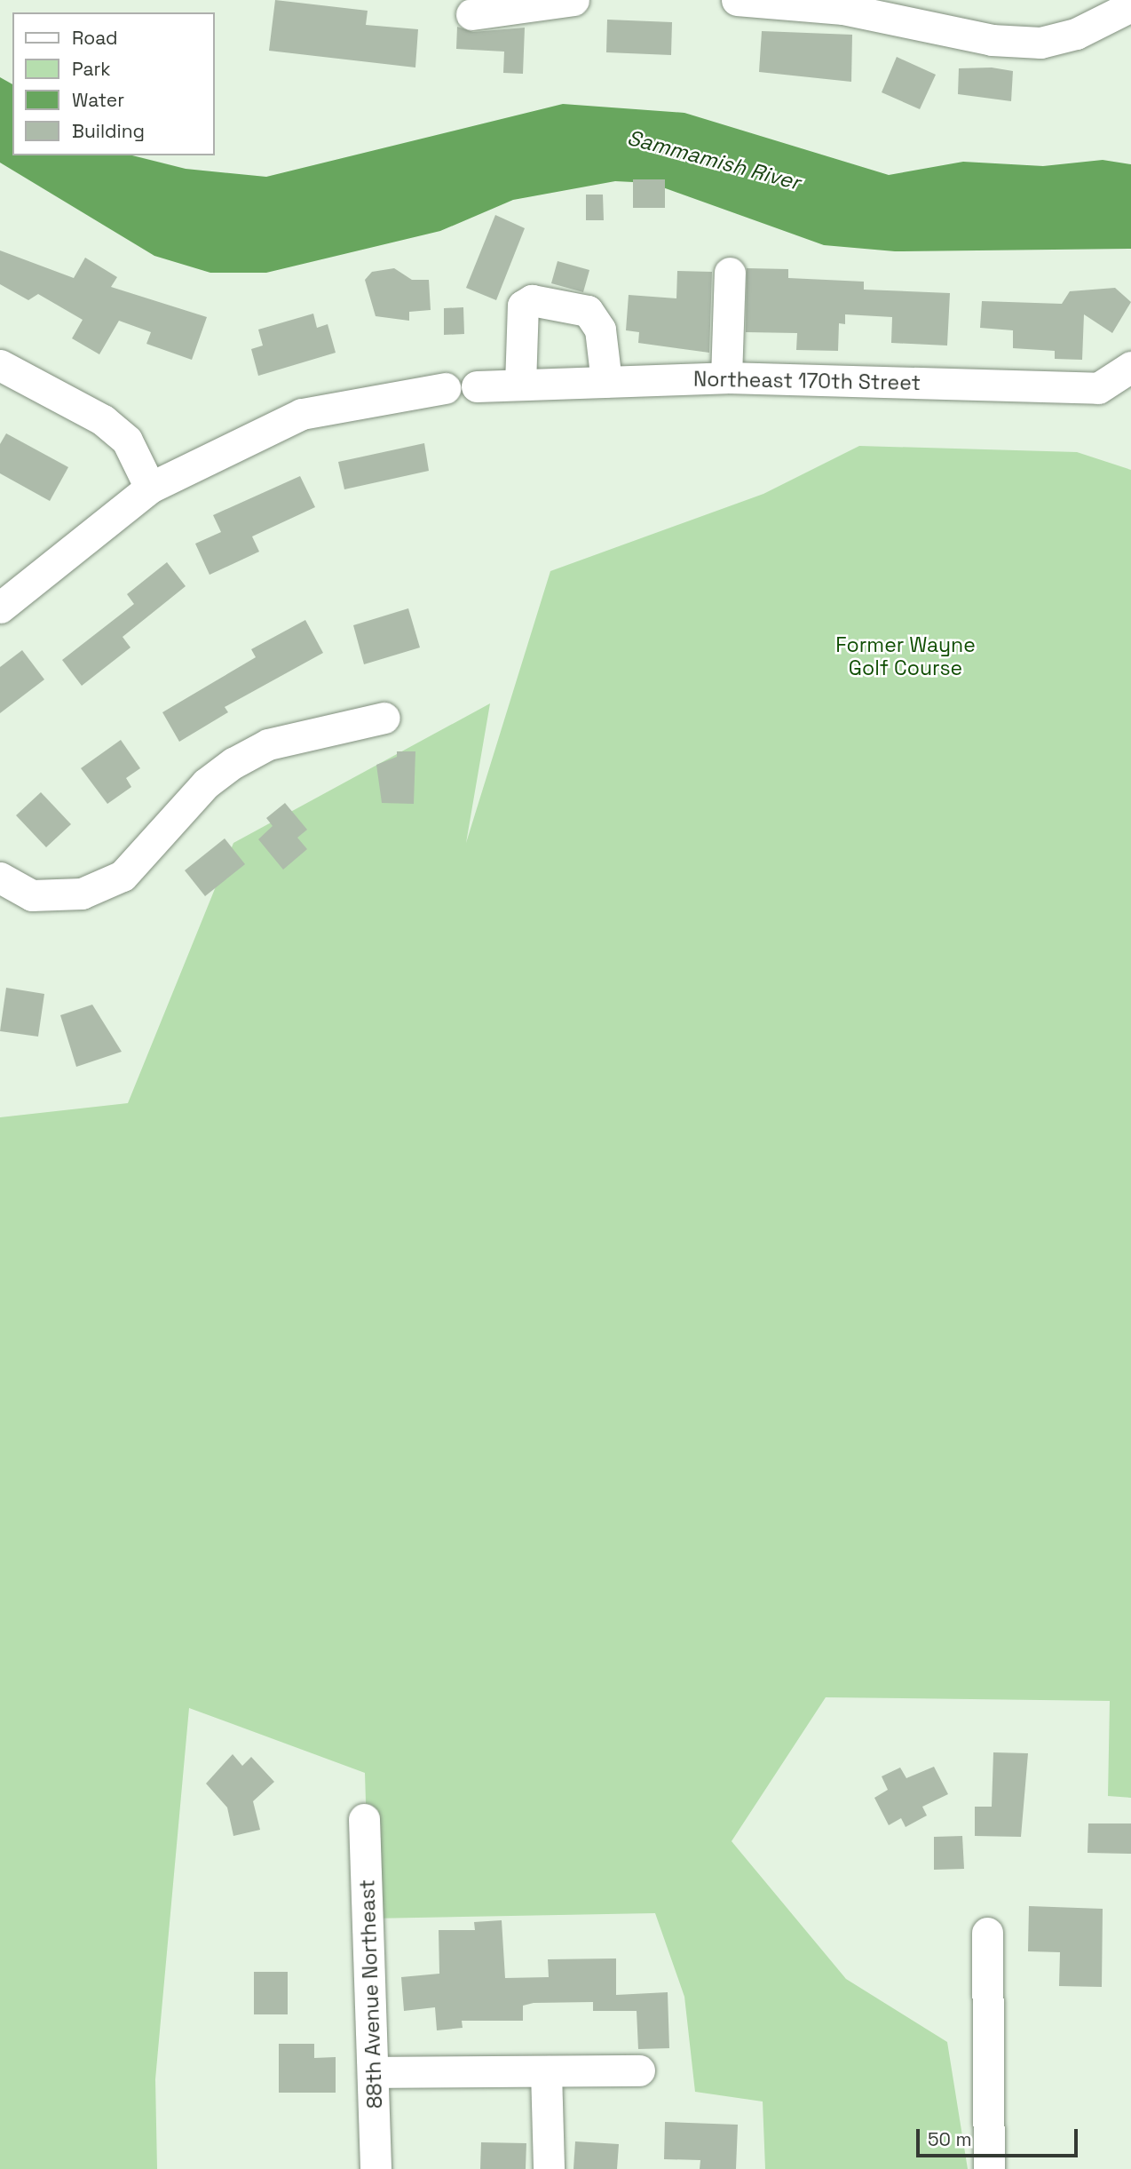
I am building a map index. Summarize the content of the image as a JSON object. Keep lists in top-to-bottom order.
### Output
{
  "streets": {
    "street": ["Northeast 170th Street", "88th Avenue Northeast"]
  },
  "water": ["Sammamish River"],
  "parks": ["Former Wayne Golf Course"],
  "legend": [
    "Road",
    "Park",
    "Water",
    "Building"
  ],
  "scale_bar": "50 m"
}
